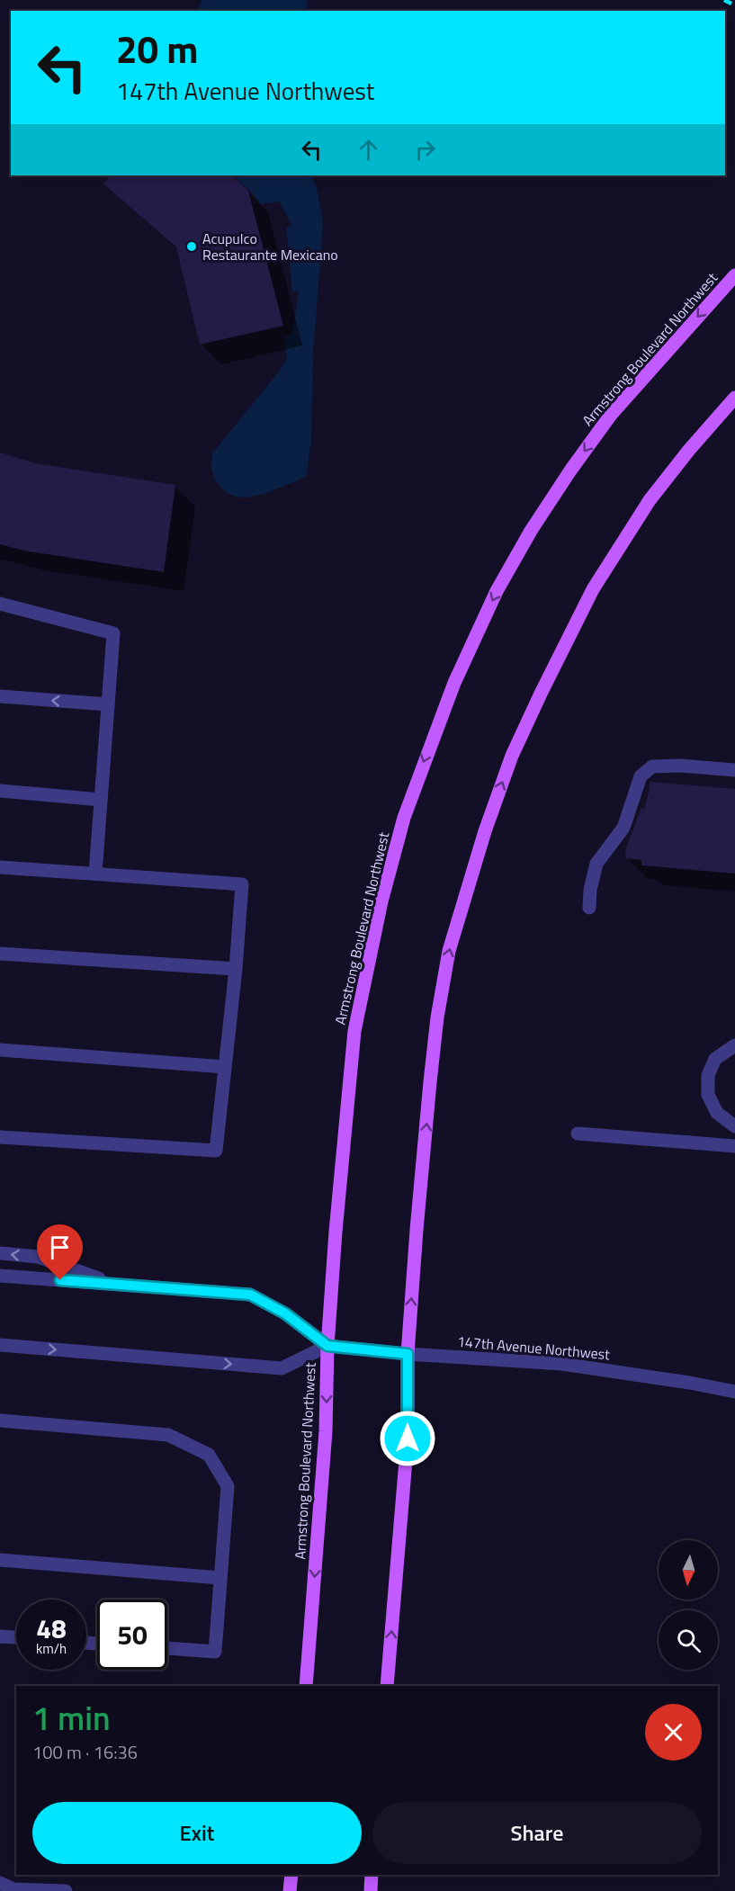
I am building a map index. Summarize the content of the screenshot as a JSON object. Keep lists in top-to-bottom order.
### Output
{
  "streets": {
    "main road": ["Armstrong Boulevard Northwest"],
    "street": ["147th Avenue Northwest"]
  },
  "crossings": [
    ["Armstrong Boulevard Northwest", "147th Avenue Northwest"]
  ],
  "places": ["Acupulco Restaurante Mexicano"],
  "north": "bottom",
  "page": {
    "turn": ["20 m", "147th Avenue Northwest"],
    "speed": "48 km/h",
    "limit": "50",
    "heading": ["1 min", "100 m · 16:36"],
    "buttons": ["Exit", "Share"]
  }
}
